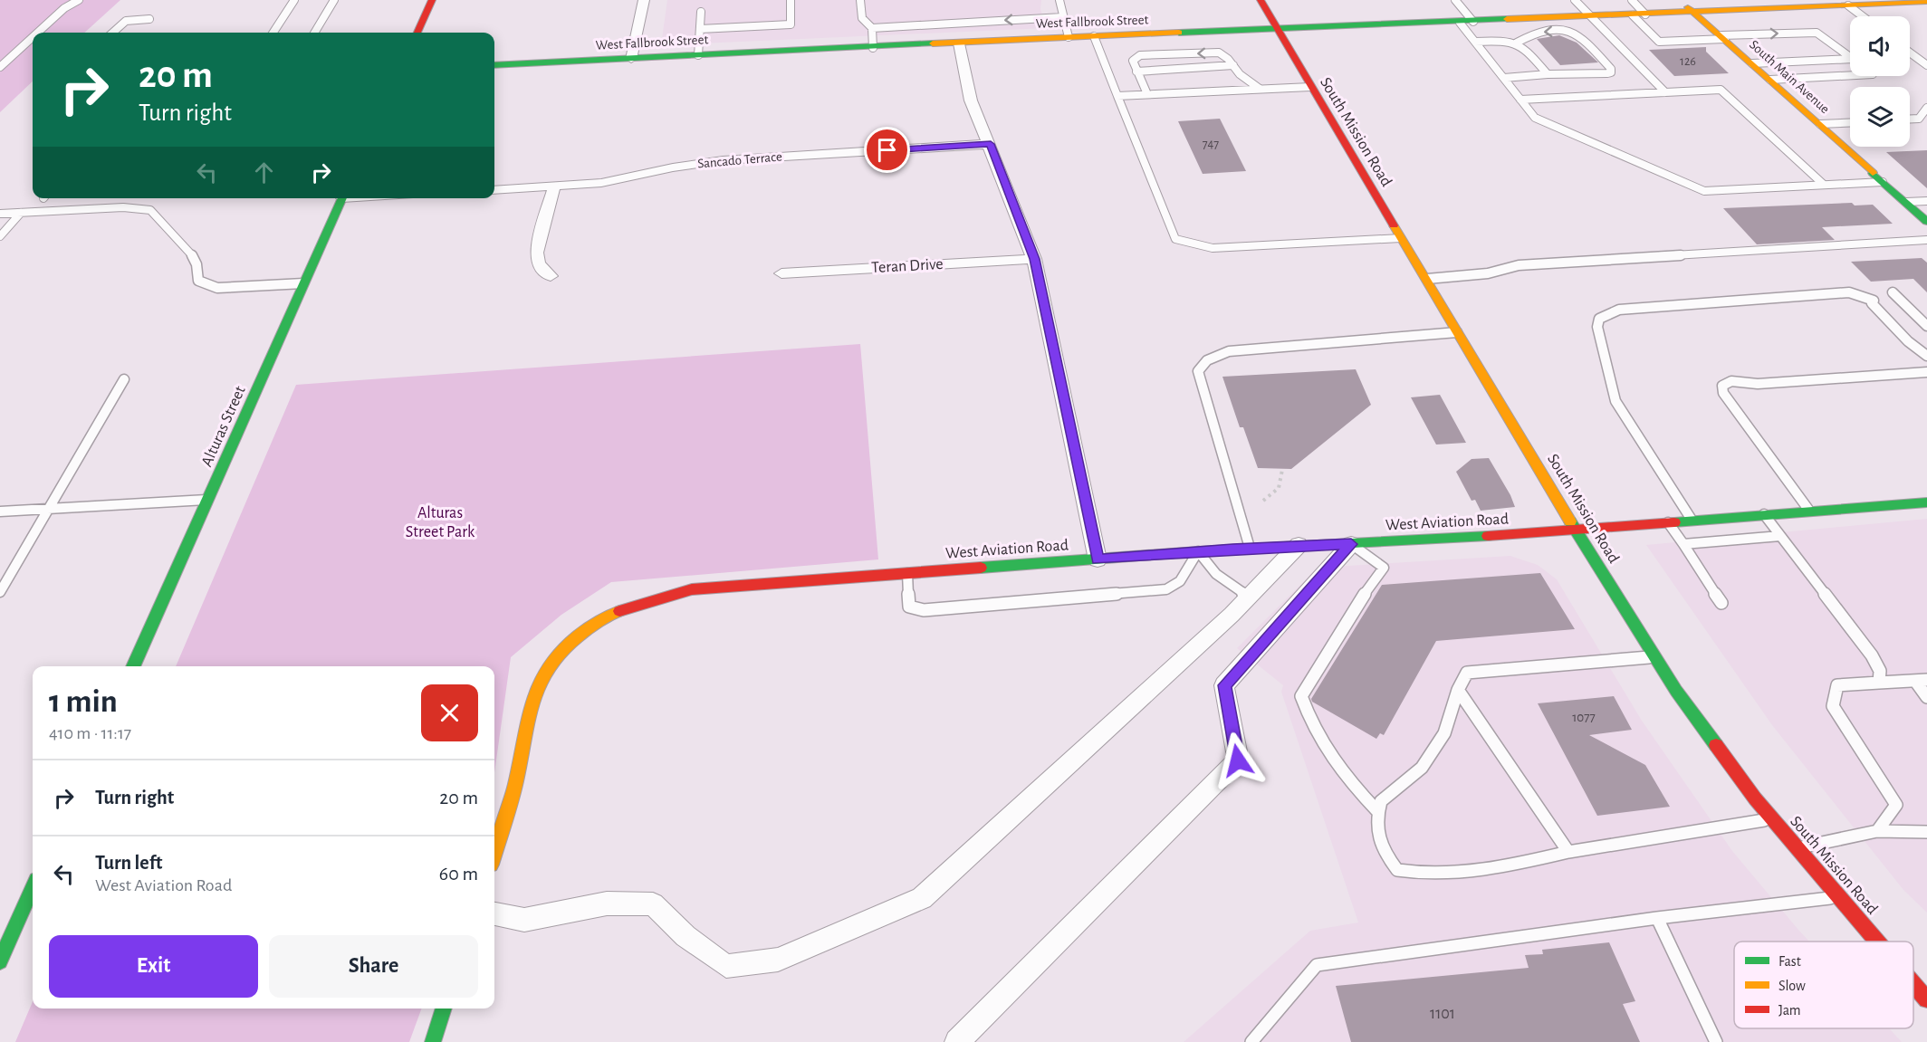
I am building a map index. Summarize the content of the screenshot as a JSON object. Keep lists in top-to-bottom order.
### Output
{
  "streets": {
    "street": [
      "West Fallbrook Street",
      "South Main Avenue",
      "South Mission Road",
      "Sancado Terrace",
      "Teran Drive",
      "Alturas Street",
      "West Aviation Road"
    ]
  },
  "crossings": [
    ["West Fallbrook Street", "South Main Avenue"],
    ["West Fallbrook Street", "South Mission Road"],
    ["South Mission Road", "West Aviation Road"]
  ],
  "parks": ["Alturas Street Park"],
  "house_numbers": [
    "126",
    "747",
    "1077",
    "1101"
  ],
  "legend": ["Fast", "Slow", "Jam"],
  "page": {
    "turn": ["20 m", "Turn right"],
    "heading": ["1 min", "410 m · 11:17"],
    "list": [
      {
        "name": "Turn right",
        "value": "20 m"
      },
      {
        "name": "Turn left",
        "note": "West Aviation Road",
        "value": "60 m"
      }
    ],
    "buttons": ["Exit", "Share"]
  }
}
